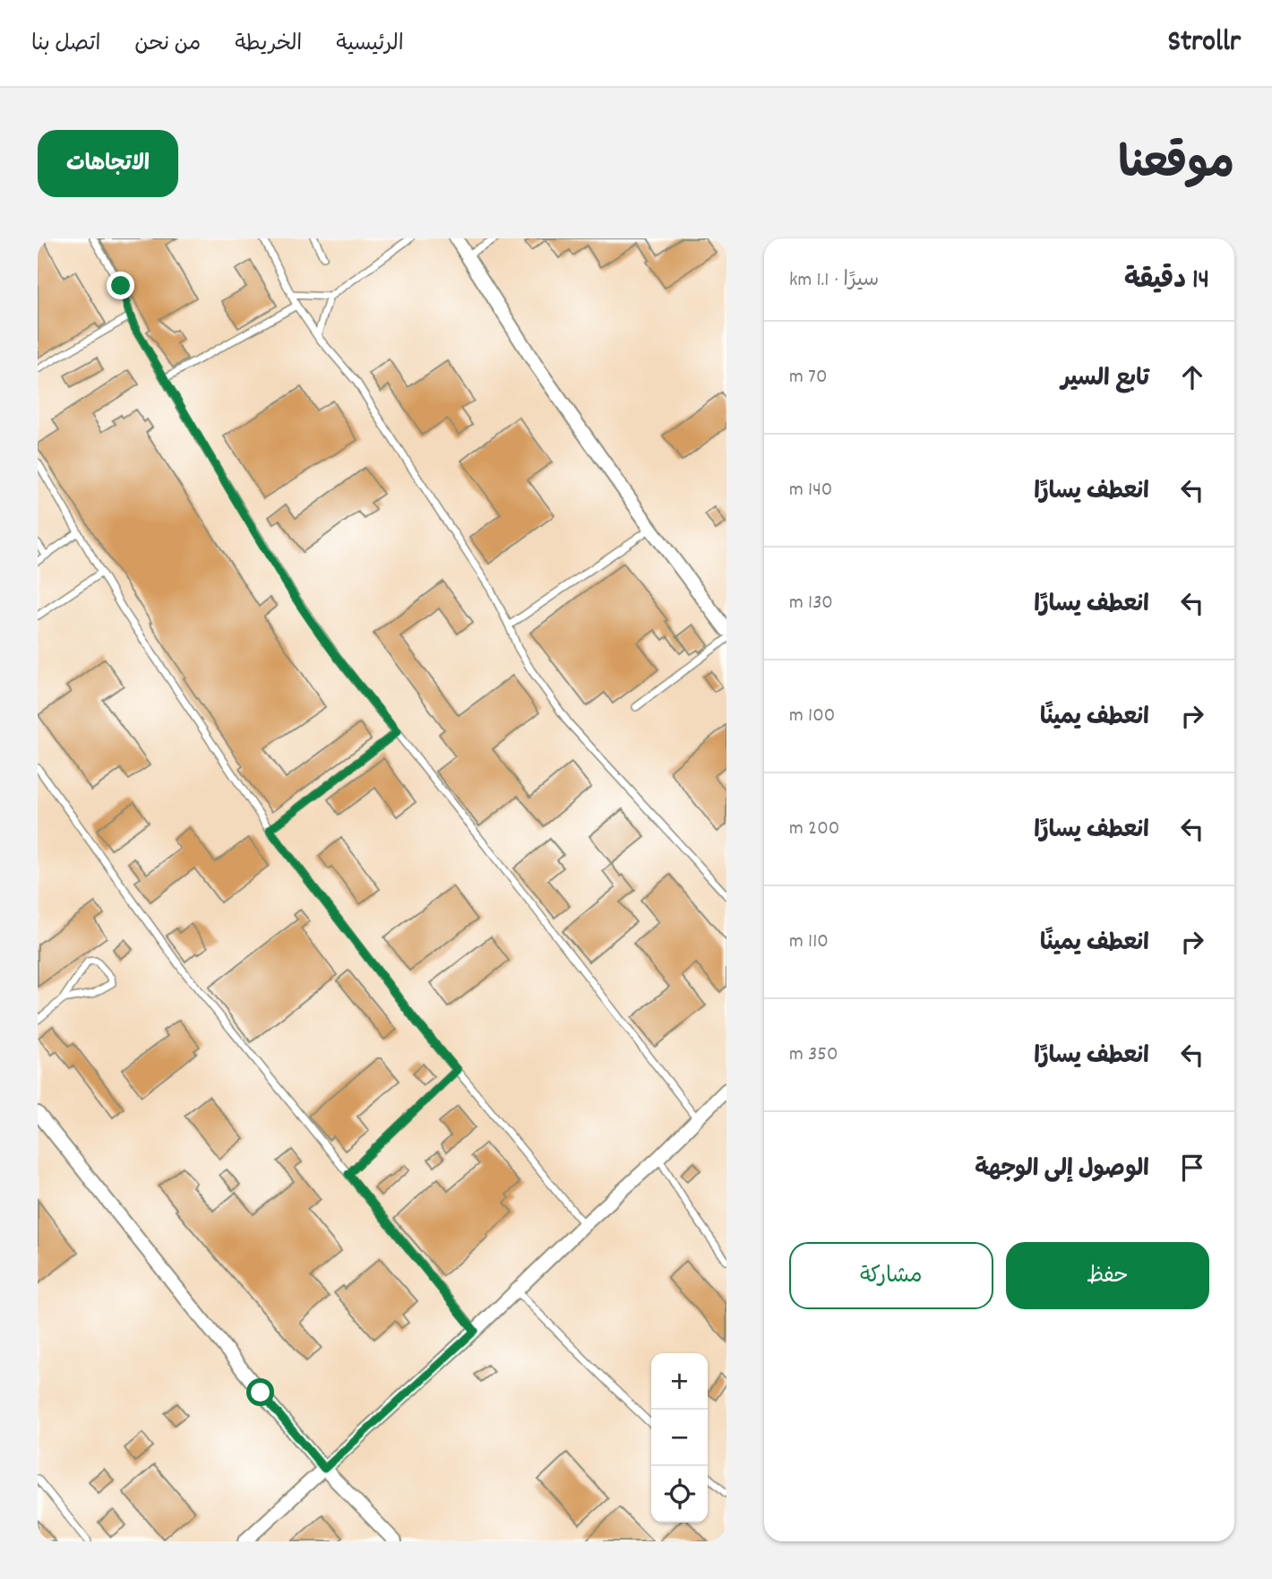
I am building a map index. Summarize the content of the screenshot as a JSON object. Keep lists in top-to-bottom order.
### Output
{
  "page": {
    "header": "Strollr",
    "nav": [
      "الرئيسية",
      "الخريطة",
      "من نحن",
      "اتصل بنا"
    ],
    "title": "موقعنا",
    "buttons": [
      "الاتجاهات",
      ["حفظ", "مشاركة"]
    ],
    "heading": ["14 دقيقة", "سيرًا · 1.1 km"],
    "list": [
      ["تابع السير", "70 m"],
      ["انعطف يسارًا", "140 m"],
      ["انعطف يسارًا", "130 m"],
      ["انعطف يمينًا", "100 m"],
      ["انعطف يسارًا", "200 m"],
      ["انعطف يمينًا", "110 m"],
      ["انعطف يسارًا", "350 m"],
      "الوصول إلى الوجهة"
    ],
    "map_buttons": ["+", "−"]
  }
}
